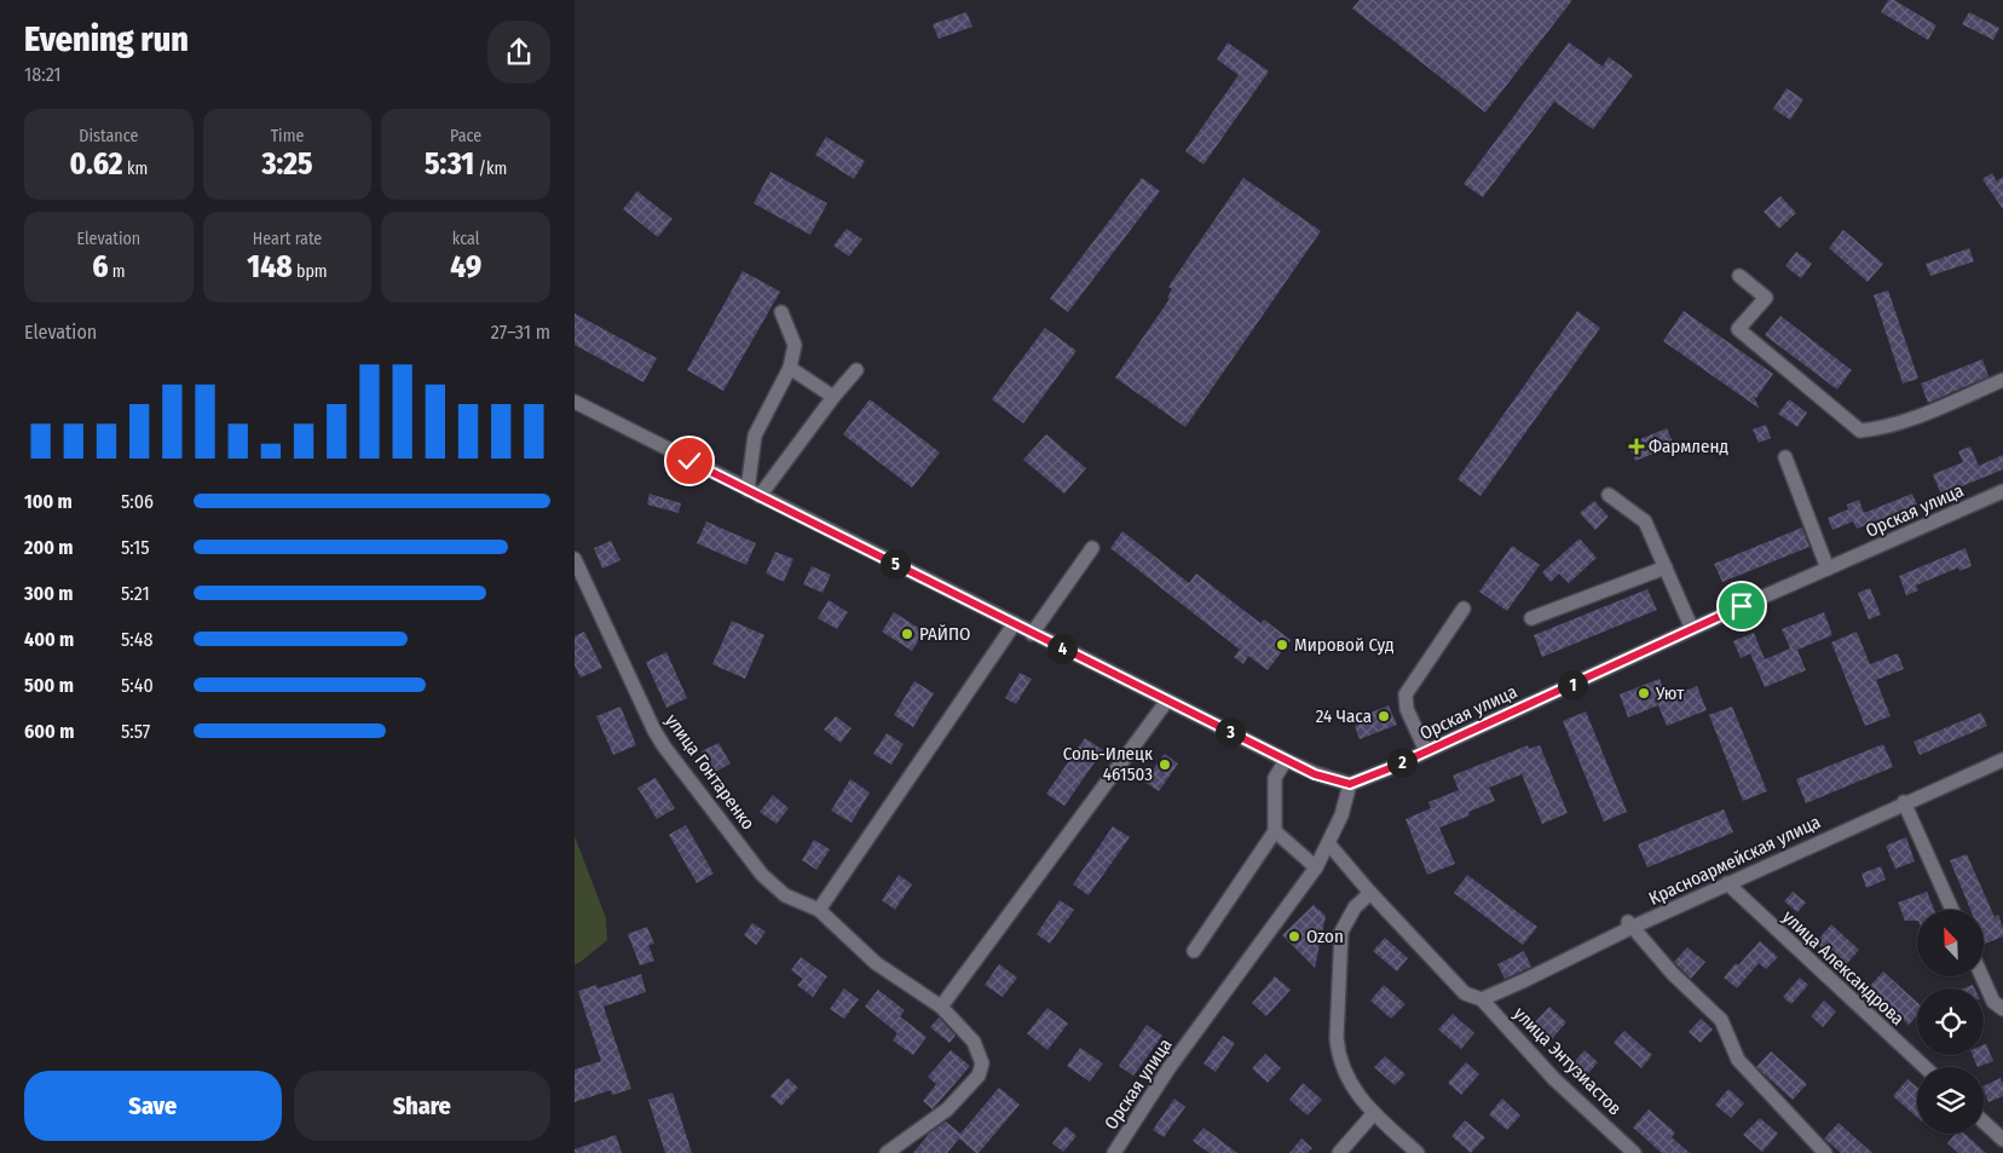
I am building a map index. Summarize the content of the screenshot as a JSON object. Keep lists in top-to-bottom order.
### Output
{
  "streets": {
    "street": [
      "Орская улица",
      "улица Гонтаренко",
      "Красноармейская улица",
      "улица Александрова",
      "улица Энтузиастов"
    ]
  },
  "crossings": [
    ["Орская улица", "улица Энтузиастов"],
    ["Красноармейская улица", "улица Александрова"],
    ["Красноармейская улица", "улица Энтузиастов"]
  ],
  "places": {
    "health": ["Фармленд"],
    "other": [
      "РАЙПО",
      "Мировой Суд",
      "Уют",
      "24 Часа",
      "Соль-Илецк 461503",
      "Ozon"
    ]
  },
  "north": "top left",
  "page": {
    "heading": ["Evening run", "18:21"],
    "stats": [
      ["Distance", "0.62 km"],
      ["Time", "3:25"],
      ["Pace", "5:31 /km"],
      ["Elevation", "6 m"],
      ["Heart rate", "148 bpm"],
      ["kcal", "49"]
    ],
    "chart": ["Elevation", "27–31 m"],
    "list": [
      {
        "name": "100 m",
        "note": "5:06"
      },
      {
        "name": "200 m",
        "note": "5:15"
      },
      {
        "name": "300 m",
        "note": "5:21"
      },
      {
        "name": "400 m",
        "note": "5:48"
      },
      {
        "name": "500 m",
        "note": "5:40"
      },
      {
        "name": "600 m",
        "note": "5:57"
      }
    ],
    "pins": [
      "5",
      "4",
      "1",
      "3",
      "2"
    ],
    "buttons": ["Save", "Share"]
  }
}
